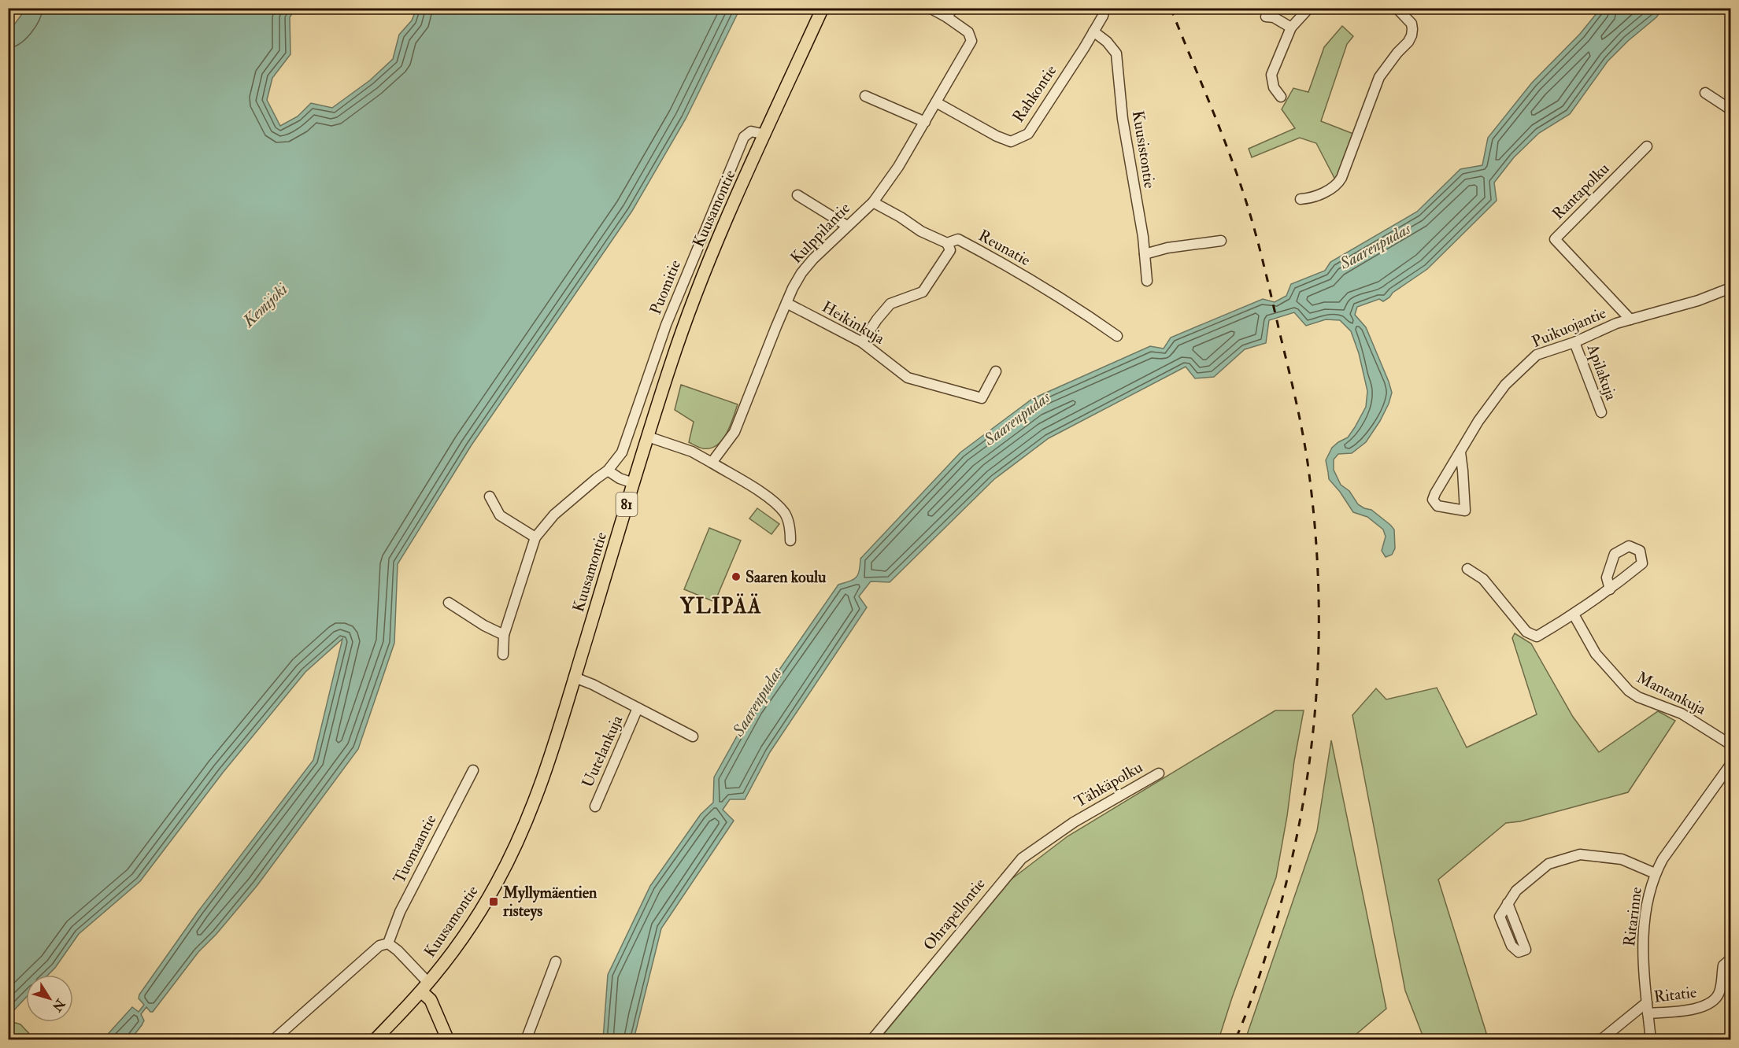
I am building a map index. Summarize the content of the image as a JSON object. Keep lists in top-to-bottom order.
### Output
{
  "streets": {
    "main road": ["Kuusamontie", "81"],
    "street": [
      "Rahkontie",
      "Kuusistontie",
      "Rantapolku",
      "Kulppilantie",
      "Reunatie",
      "Puomitie",
      "Heikinkuja",
      "Puikuojantie",
      "Apilakuja",
      "Mantankuja",
      "Uutelankuja",
      "Tähkäpolku",
      "Tuomaantie",
      "Ohrapellontie",
      "Ritarinne",
      "Ritatie"
    ]
  },
  "crossings": [
    ["Rahkontie", "Kuusistontie"],
    ["Rahkontie", "Kulppilantie"],
    ["Rantapolku", "Puikuojantie"],
    ["Kuusamontie", "Puomitie"],
    ["Kuusamontie", "Uutelankuja"],
    ["Kulppilantie", "Reunatie"],
    ["Kulppilantie", "Heikinkuja"],
    ["Puikuojantie", "Apilakuja"],
    ["Tähkäpolku", "Ohrapellontie"],
    ["Ritarinne", "Ritatie"]
  ],
  "districts": ["YLIPÄÄ"],
  "water": ["Saarenpudas", "Kemijoki"],
  "places": {
    "other": ["Saaren koulu"],
    "transit": ["Myllymäentien risteys"]
  },
  "north": "bottom right"
}
